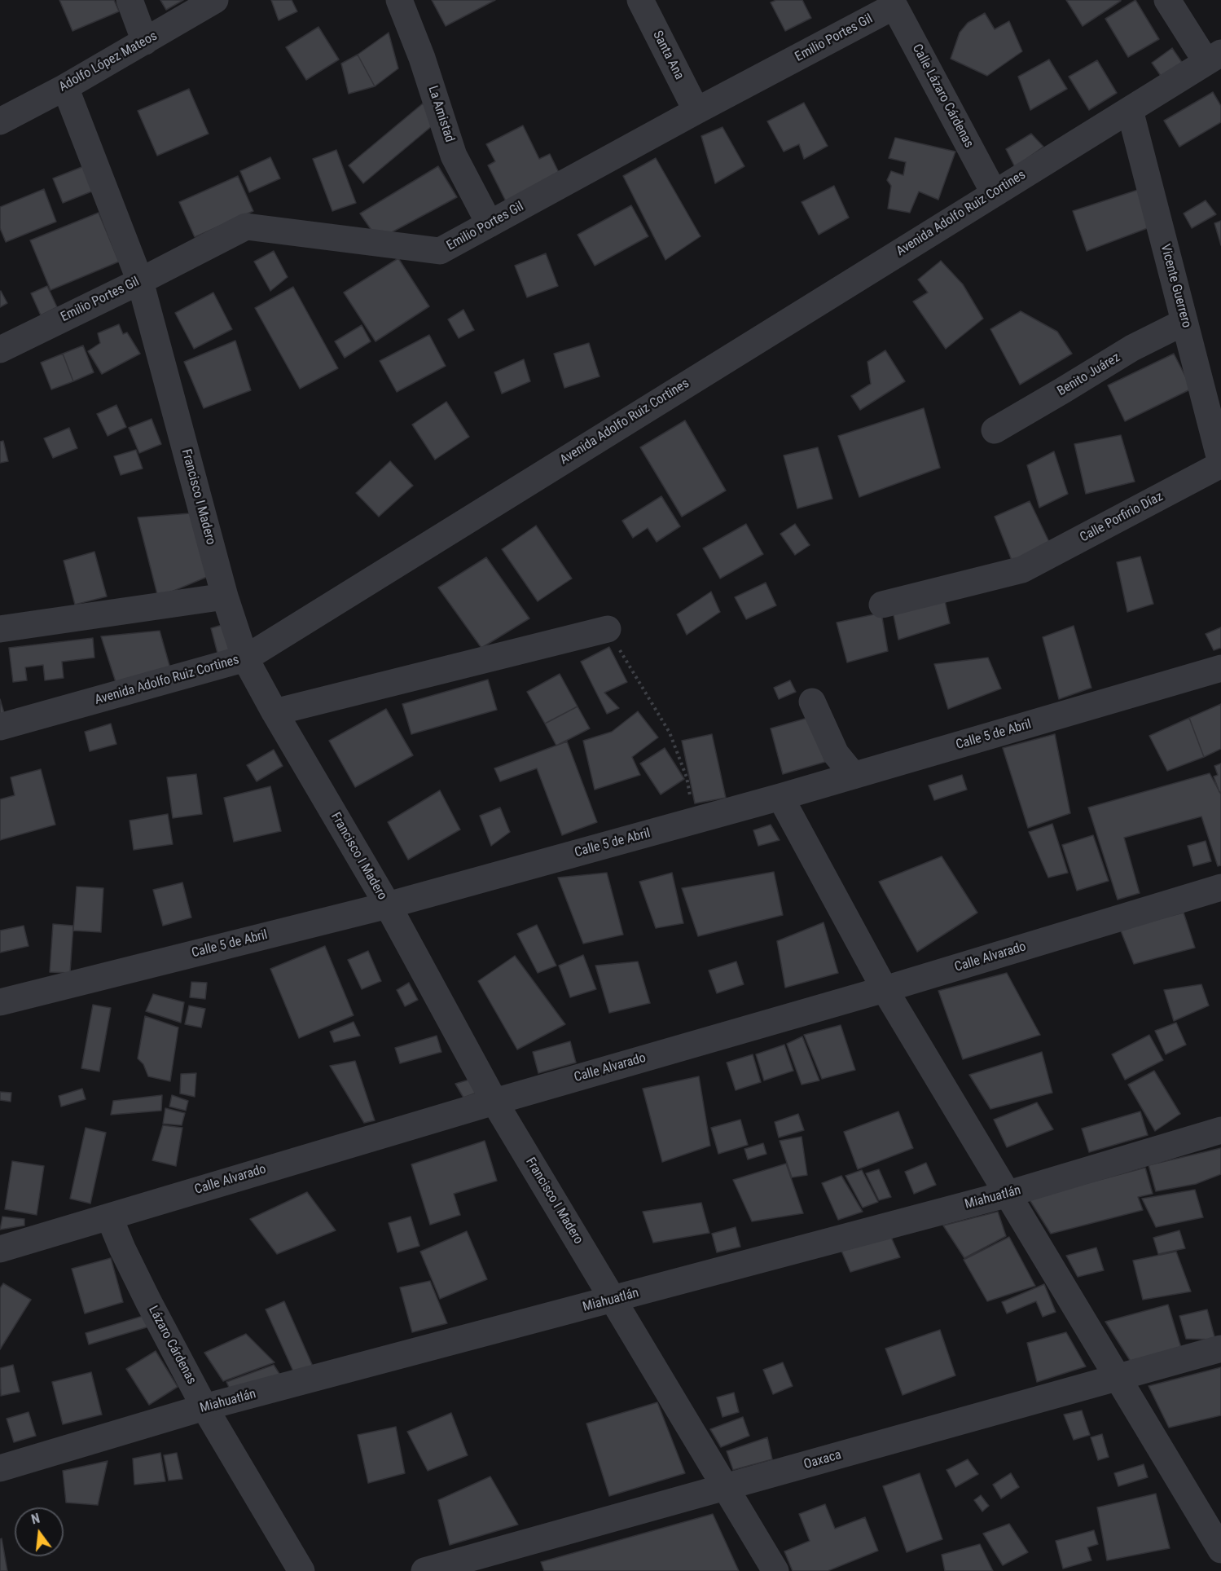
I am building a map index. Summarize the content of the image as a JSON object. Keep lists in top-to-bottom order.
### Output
{
  "streets": {
    "street": [
      "Emilio Portes Gil",
      "Santa Ana",
      "Adolfo López Mateos",
      "Calle Lázaro Cárdenas",
      "La Amistad",
      "Avenida Adolfo Ruiz Cortines",
      "Vicente Guerrero",
      "Benito Juárez",
      "Francisco I Madero",
      "Calle Porfirio Díaz",
      "Calle 5 de Abril",
      "Calle Alvarado",
      "Miahuatlán",
      "Lázaro Cárdenas",
      "Oaxaca"
    ]
  },
  "crossings": [
    ["Emilio Portes Gil", "Santa Ana"],
    ["Emilio Portes Gil", "Calle Lázaro Cárdenas"],
    ["Emilio Portes Gil", "La Amistad"],
    ["Emilio Portes Gil", "Francisco I Madero"],
    ["Adolfo López Mateos", "Francisco I Madero"],
    ["Calle Lázaro Cárdenas", "Avenida Adolfo Ruiz Cortines"],
    ["Avenida Adolfo Ruiz Cortines", "Vicente Guerrero"],
    ["Avenida Adolfo Ruiz Cortines", "Francisco I Madero"],
    ["Vicente Guerrero", "Benito Juárez"],
    ["Vicente Guerrero", "Calle Porfirio Díaz"],
    ["Francisco I Madero", "Calle 5 de Abril"],
    ["Francisco I Madero", "Calle Alvarado"],
    ["Francisco I Madero", "Miahuatlán"],
    ["Francisco I Madero", "Oaxaca"],
    ["Calle Alvarado", "Lázaro Cárdenas"],
    ["Miahuatlán", "Lázaro Cárdenas"]
  ],
  "north": "top"
}
